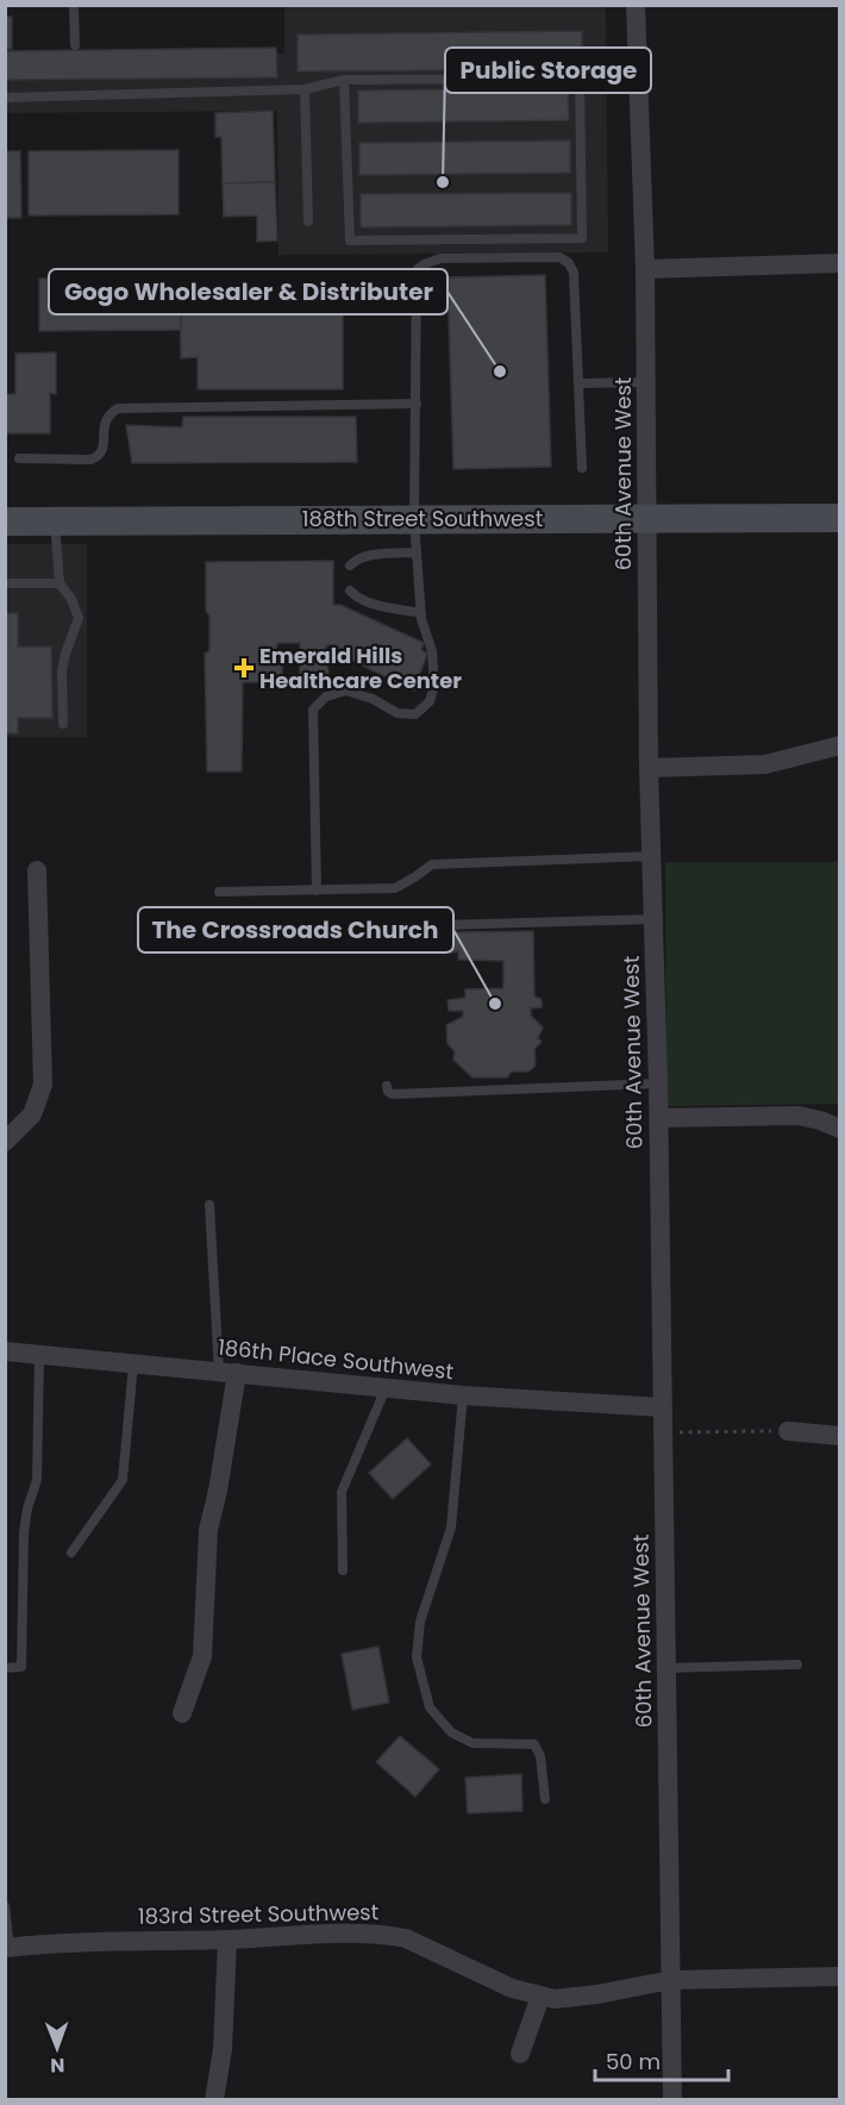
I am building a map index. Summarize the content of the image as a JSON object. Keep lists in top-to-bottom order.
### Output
{
  "streets": {
    "street": [
      "60th Avenue West",
      "188th Street Southwest",
      "186th Place Southwest",
      "183rd Street Southwest"
    ]
  },
  "crossings": [
    ["60th Avenue West", "188th Street Southwest"],
    ["60th Avenue West", "186th Place Southwest"],
    ["60th Avenue West", "183rd Street Southwest"]
  ],
  "places": {
    "other": ["Public Storage", "Gogo Wholesaler & Distributer", "The Crossroads Church"],
    "health": ["Emerald Hills Healthcare Center"]
  },
  "scale_bar": "50 m",
  "north": "bottom"
}
